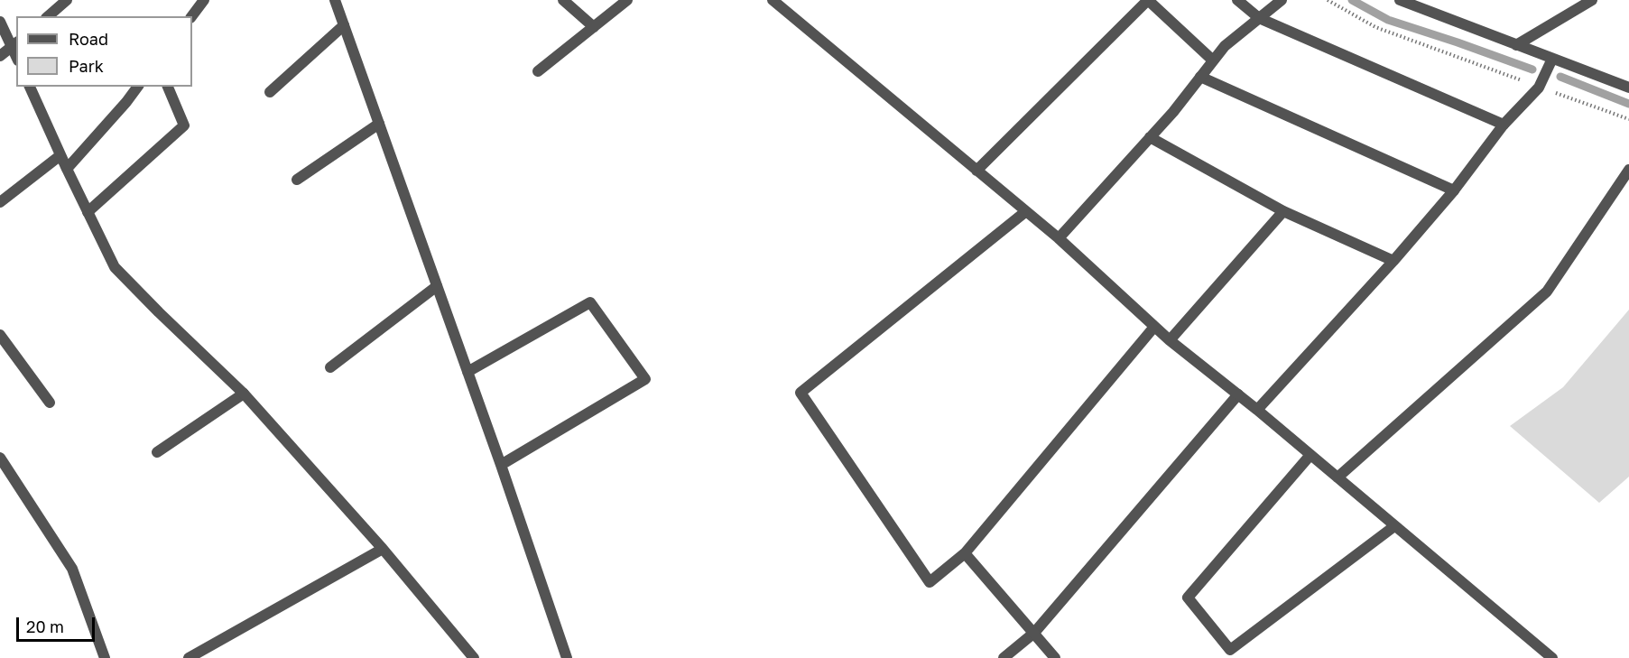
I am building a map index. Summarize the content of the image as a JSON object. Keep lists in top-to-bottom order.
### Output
{
  "legend": ["Road", "Park"],
  "scale_bar": "20 m"
}
